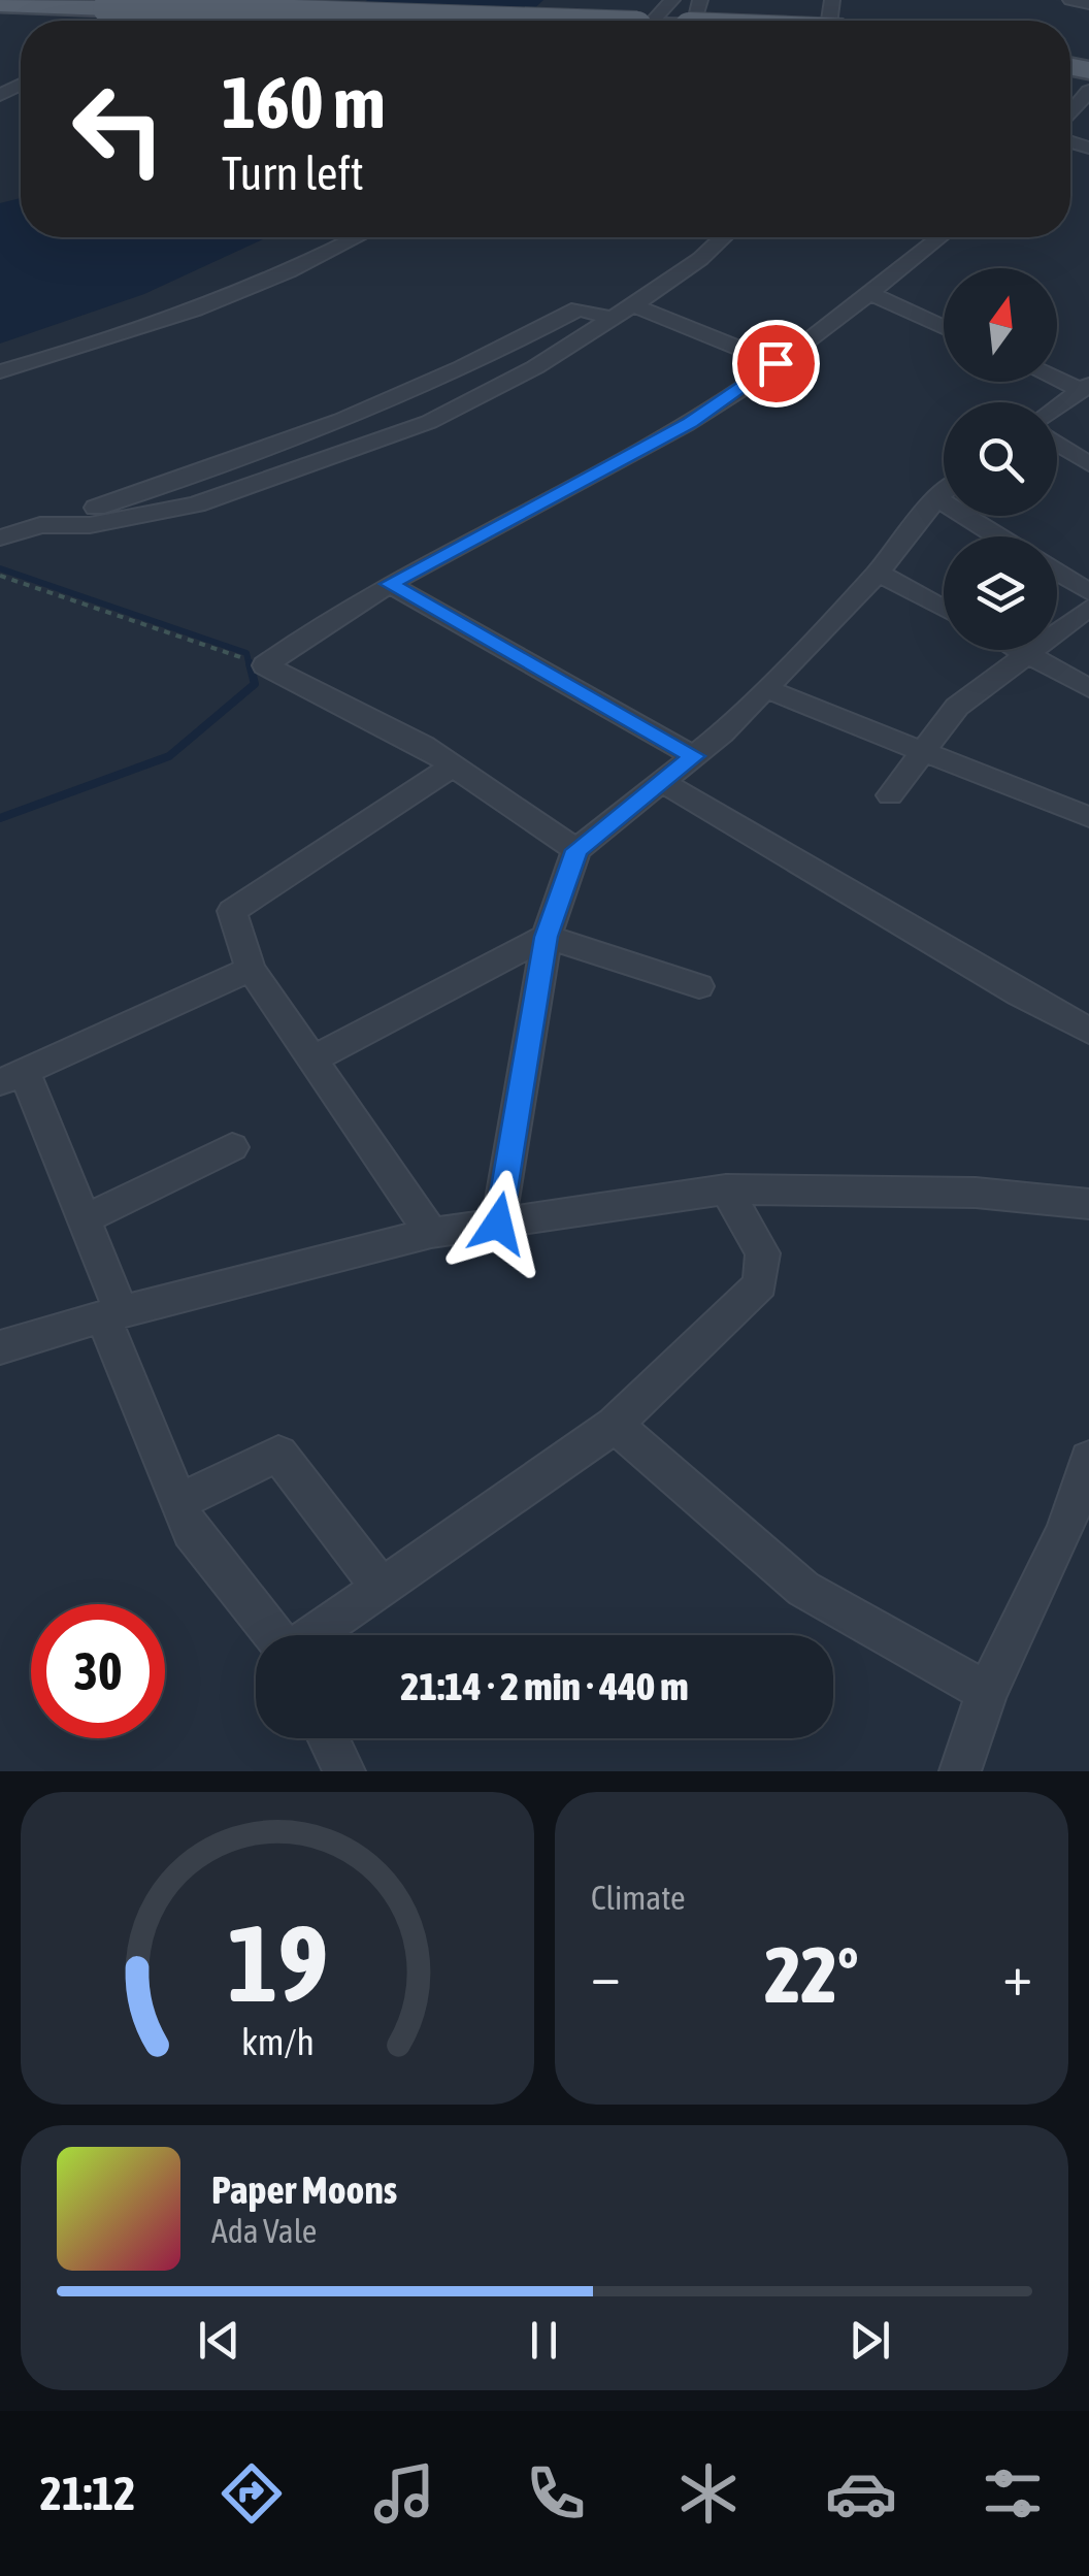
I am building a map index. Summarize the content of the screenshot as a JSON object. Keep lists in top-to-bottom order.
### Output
{
  "north": "top",
  "page": {
    "turn": ["160 m", "Turn left"],
    "limit": "30",
    "trip": "21:14 · 2 min · 440 m",
    "tile": "Climate",
    "heat": ["−", "22°", "+"],
    "song": ["Paper Moons", "Ada Vale"],
    "tabs": "21:12",
    "gauge": ["19", "km/h"]
  }
}
